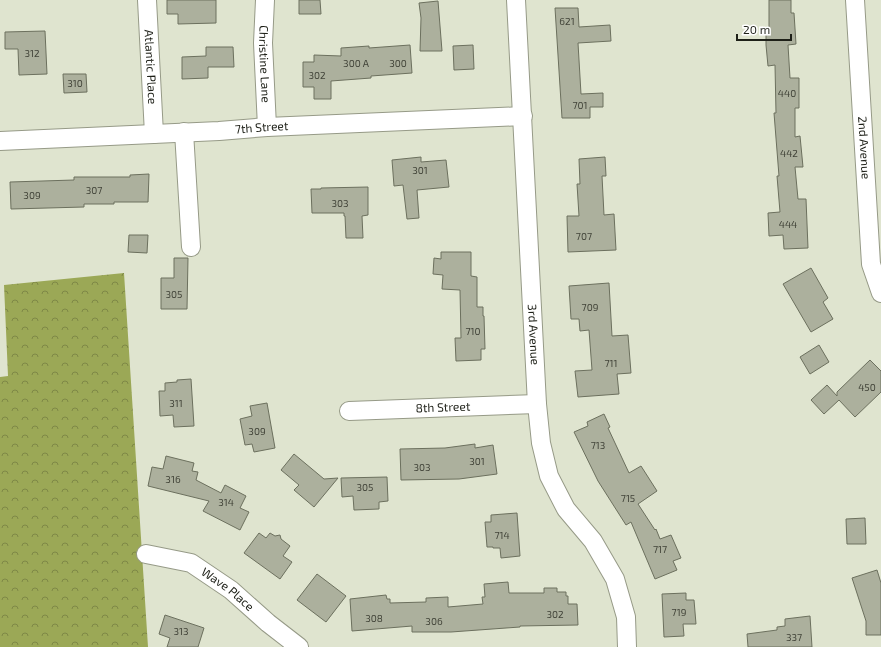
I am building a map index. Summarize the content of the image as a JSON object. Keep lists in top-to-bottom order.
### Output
{
  "streets": {
    "street": [
      "Christine Lane",
      "Atlantic Place",
      "7th Street",
      "2nd Avenue",
      "3rd Avenue",
      "8th Street",
      "Wave Place"
    ]
  },
  "crossings": [
    ["Christine Lane", "7th Street"],
    ["Atlantic Place", "7th Street"],
    ["7th Street", "3rd Avenue"],
    ["3rd Avenue", "8th Street"]
  ],
  "house_numbers": [
    "621",
    "312",
    "300 A",
    "300",
    "302",
    "310",
    "440",
    "701",
    "442",
    "301",
    "307",
    "309",
    "303",
    "444",
    "707",
    "305",
    "709",
    "710",
    "711",
    "450",
    "311",
    "309",
    "713",
    "301",
    "303",
    "316",
    "305",
    "715",
    "314",
    "714",
    "717",
    "719",
    "302",
    "308",
    "306",
    "313",
    "337"
  ],
  "scale_bar": "20 m"
}
